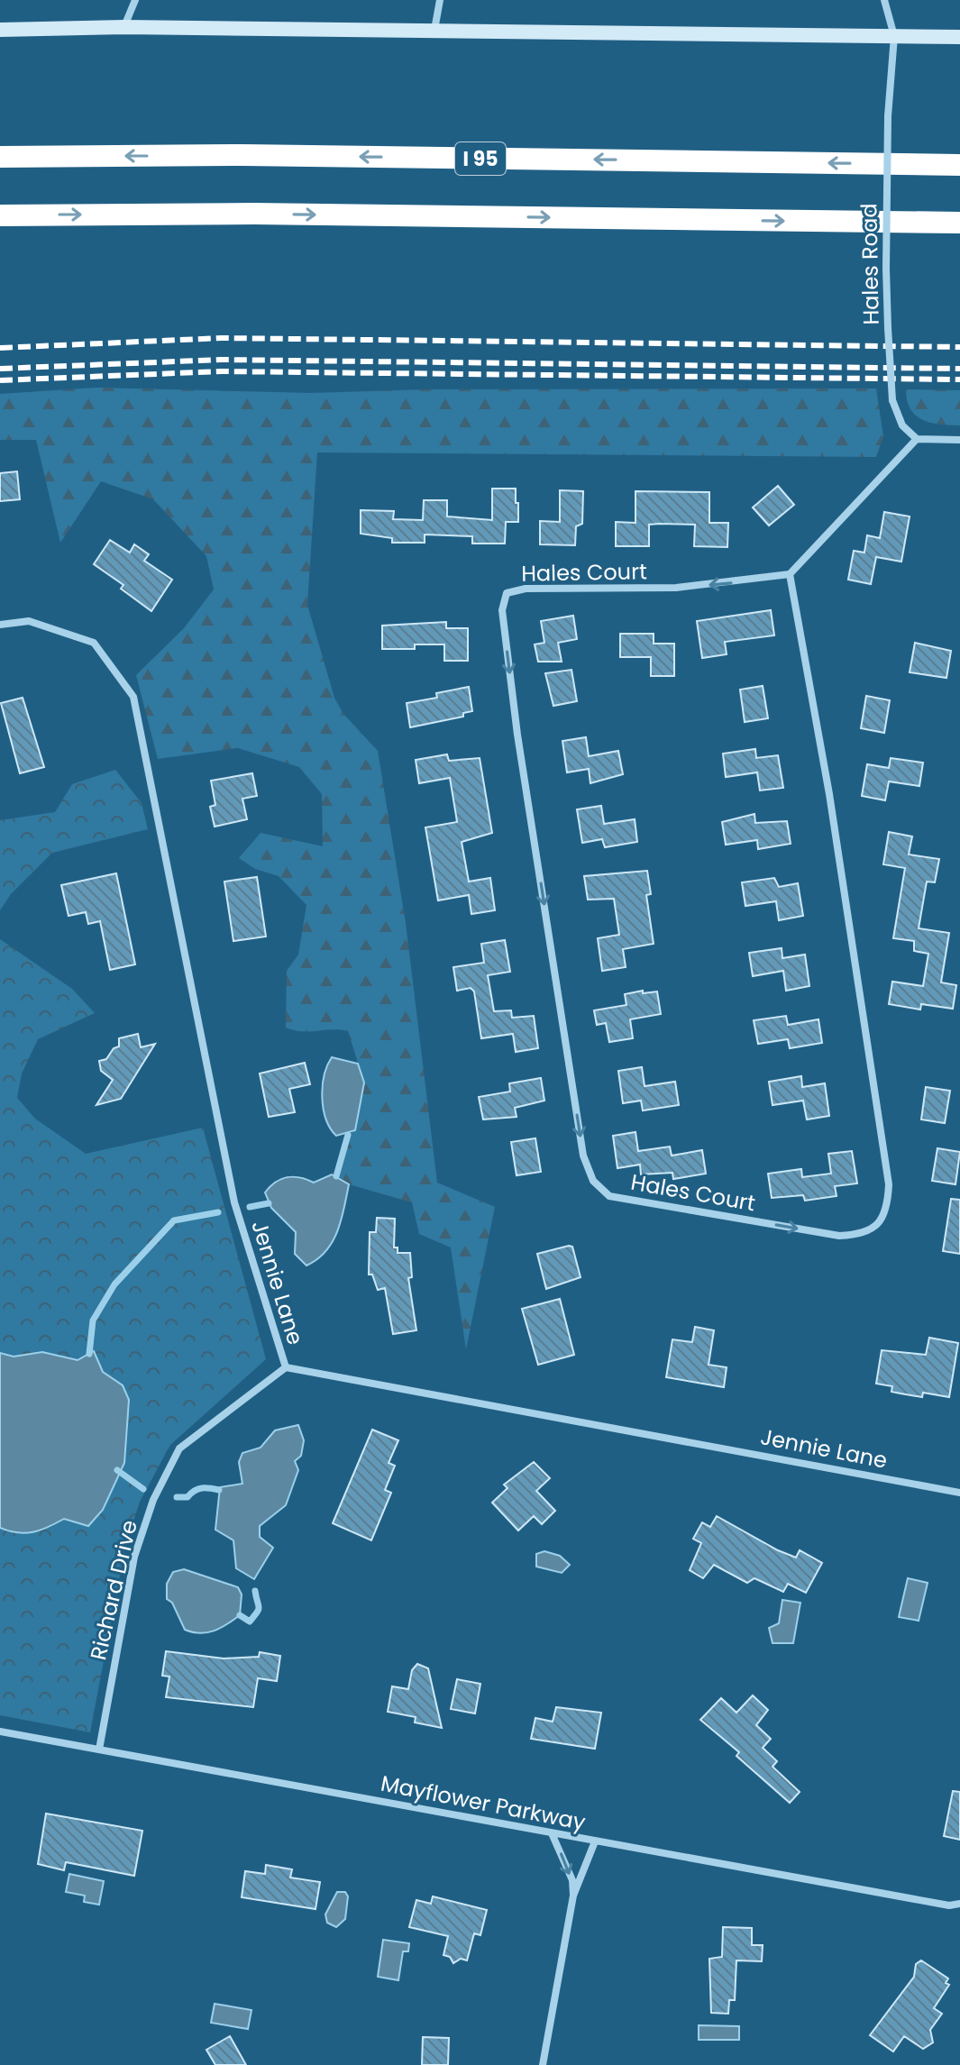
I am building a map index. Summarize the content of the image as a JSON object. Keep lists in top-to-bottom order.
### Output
{
  "streets": {
    "highway": ["I 95"],
    "street": [
      "Hales Road",
      "Hales Court",
      "Jennie Lane",
      "Richard Drive",
      "Mayflower Parkway"
    ]
  },
  "crossings": [
    ["Jennie Lane", "Richard Drive"],
    ["Richard Drive", "Mayflower Parkway"]
  ]
}
